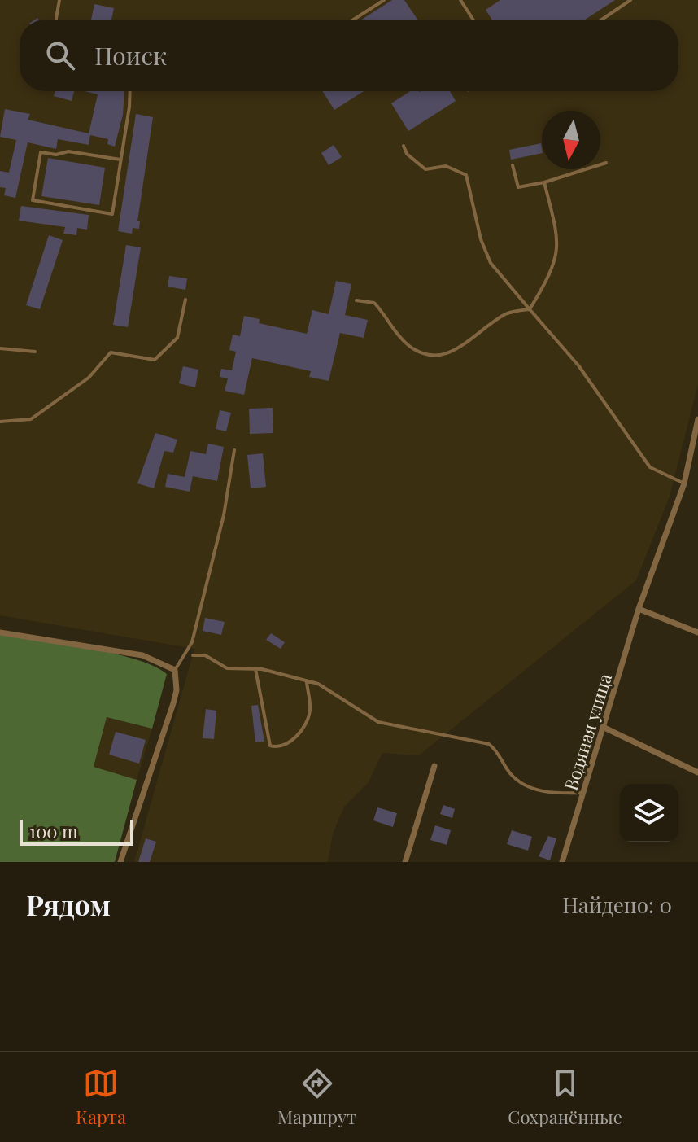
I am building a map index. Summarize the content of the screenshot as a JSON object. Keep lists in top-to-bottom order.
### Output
{
  "streets": {
    "street": ["Водяная улица"]
  },
  "scale_bar": "100 m",
  "north": "bottom",
  "page": {
    "search": "Поиск",
    "scale": "100 m",
    "heading": ["Рядом", "Найдено: 0"],
    "nav": ["Карта", "Маршрут", "Сохранённые"]
  }
}
